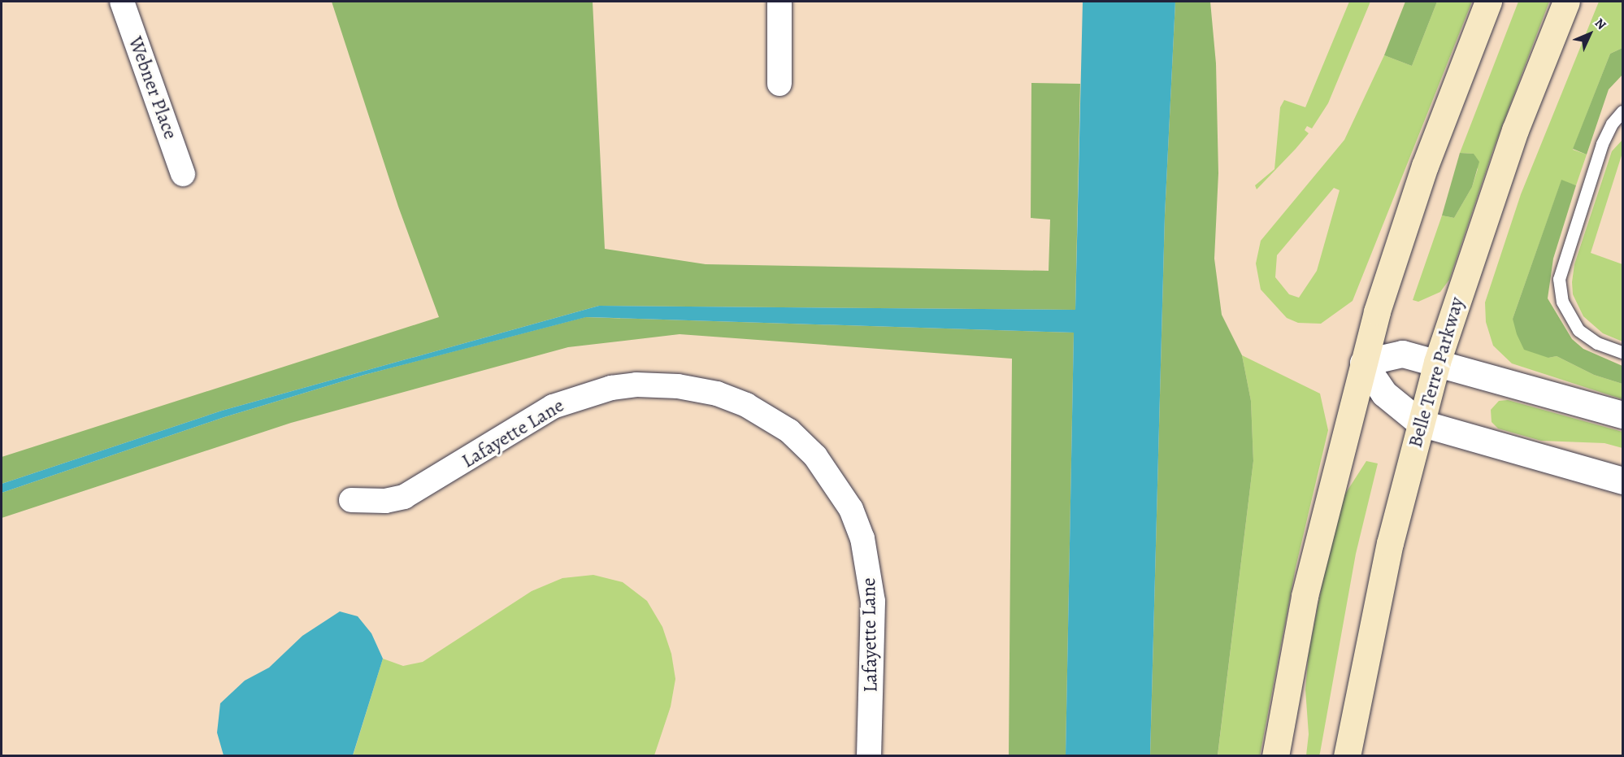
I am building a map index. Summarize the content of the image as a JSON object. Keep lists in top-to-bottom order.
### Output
{
  "streets": {
    "main road": ["Belle Terre Parkway"],
    "street": ["Webner Place", "Lafayette Lane"]
  },
  "north": "top right"
}
